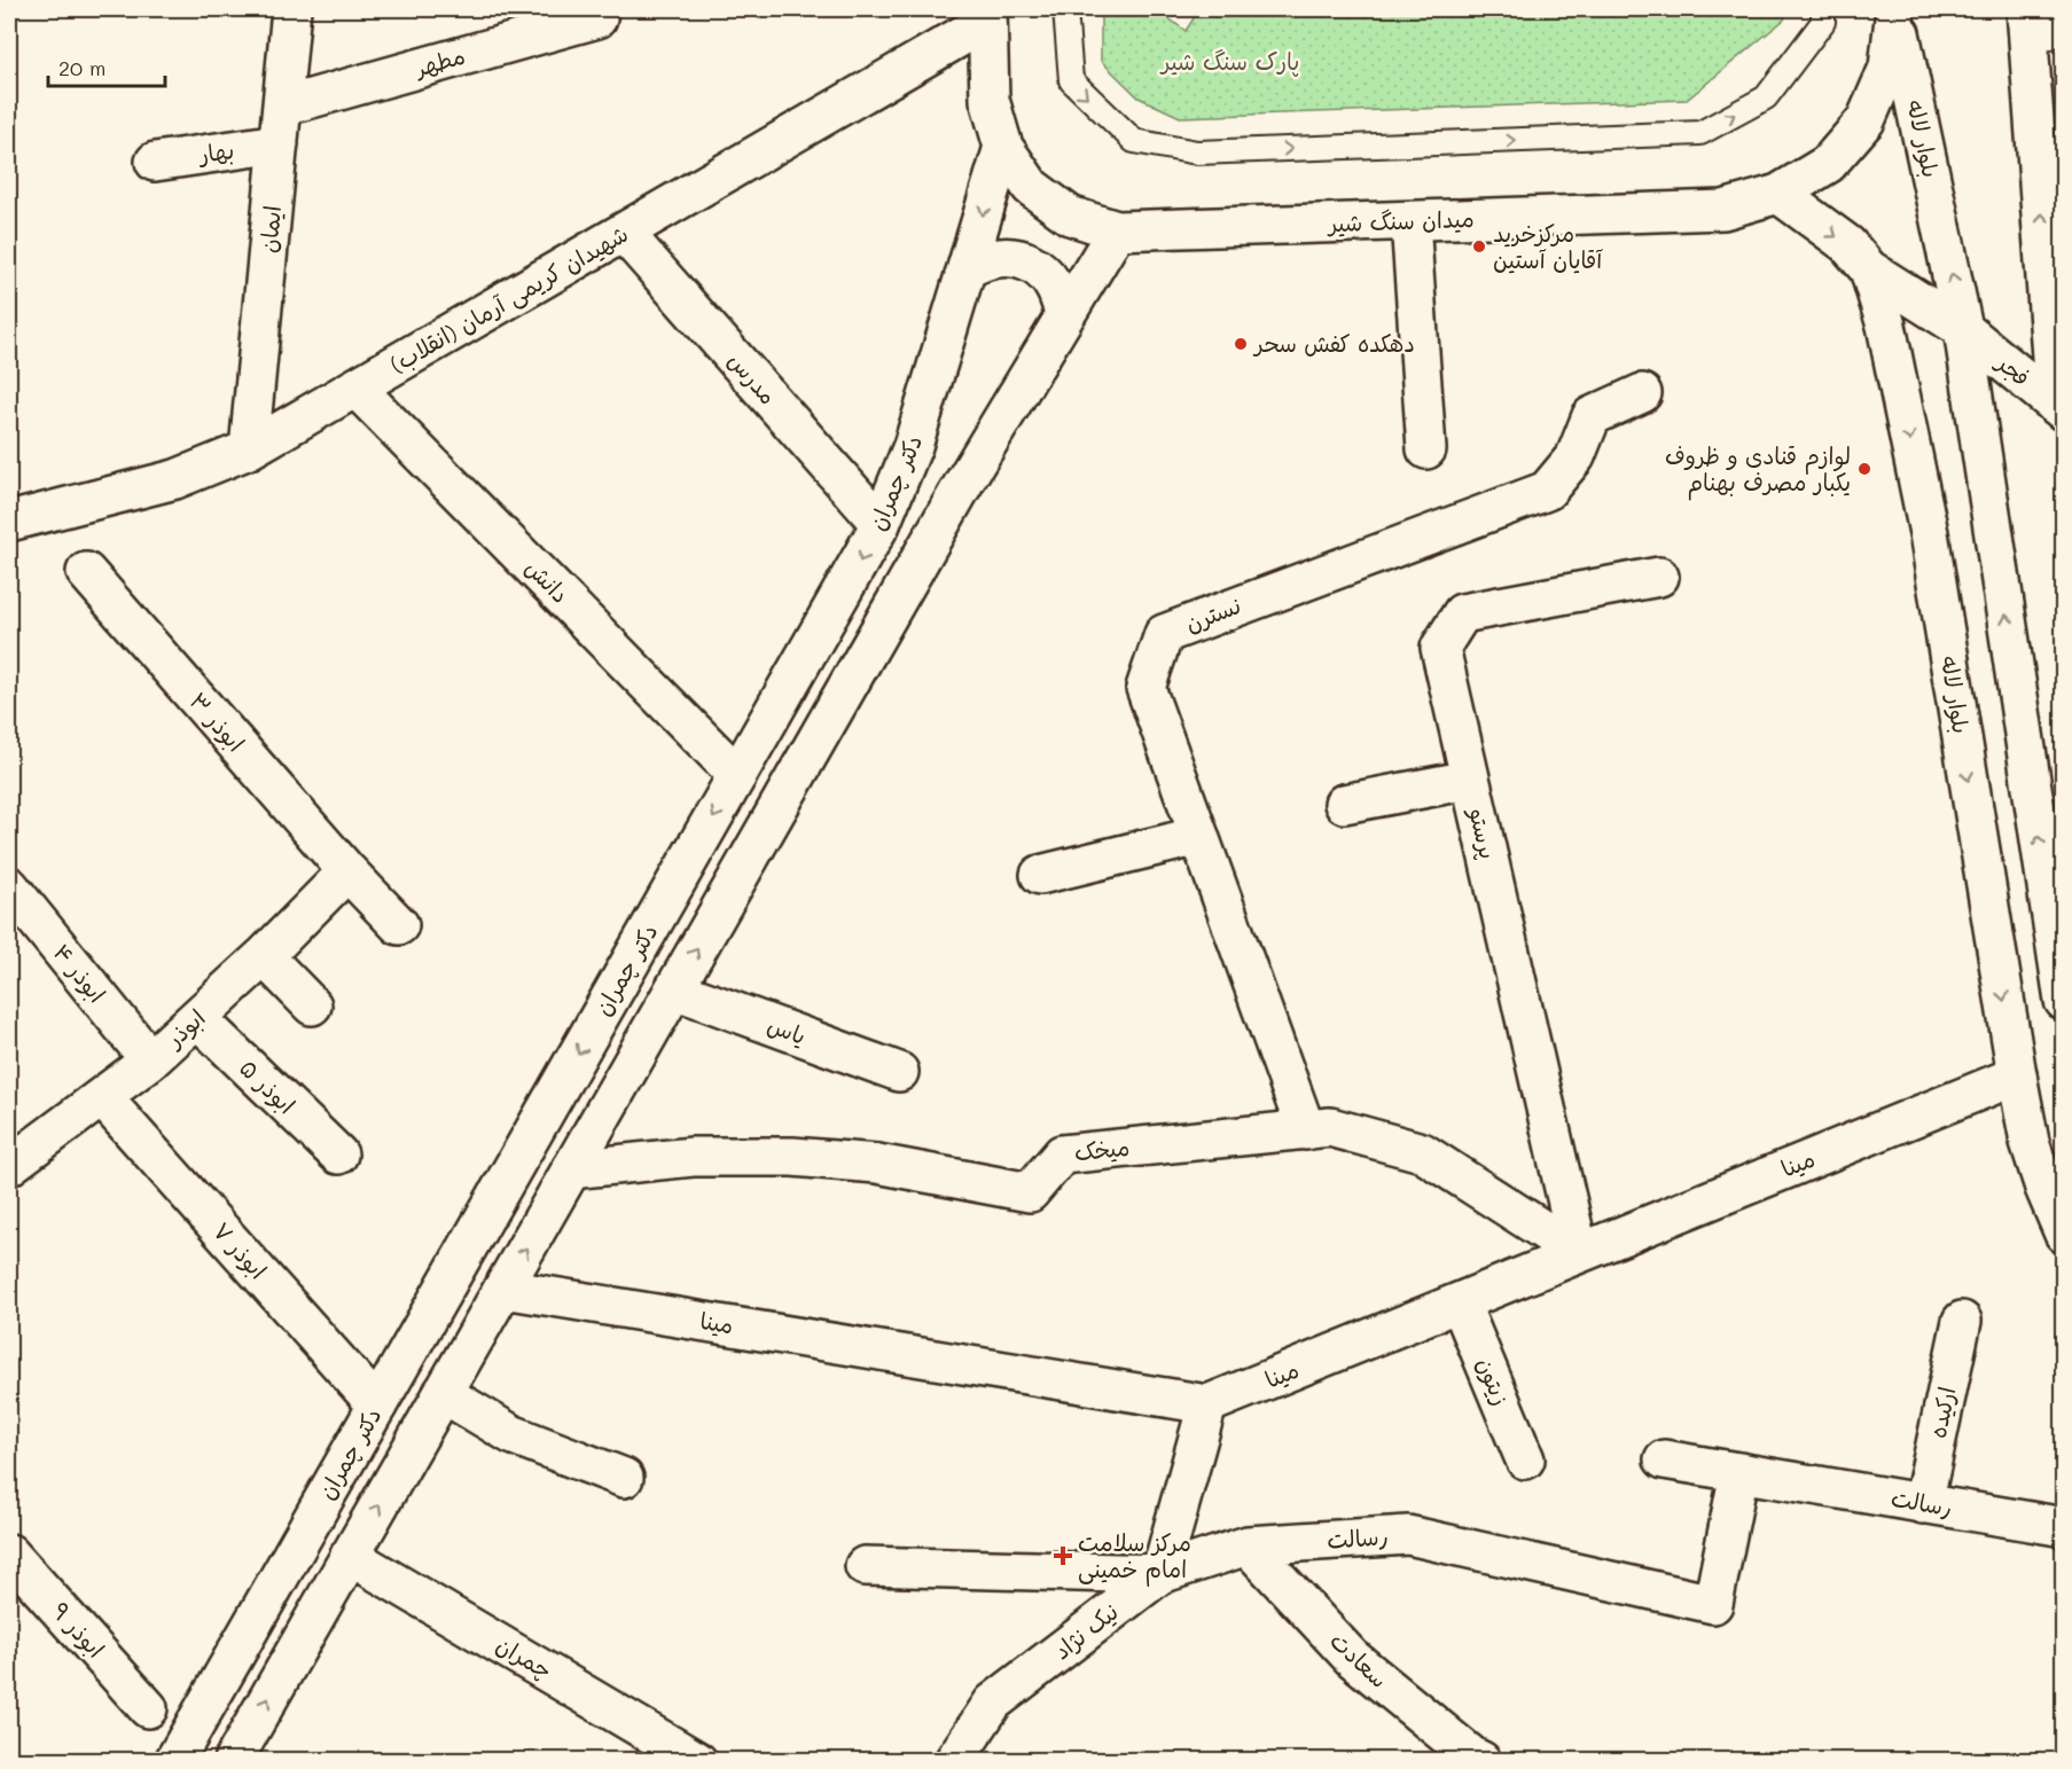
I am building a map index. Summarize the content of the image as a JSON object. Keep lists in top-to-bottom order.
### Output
{
  "streets": {
    "street": [
      "مطهر",
      "بلوار لاله",
      "بهار",
      "میدان سنگ شیر",
      "ایمان",
      "شهیدان کریمی آرمان (انقلاب)",
      "فجر",
      "مدرس",
      "دکتر چمران",
      "دانش",
      "نسترن",
      "ابوذر ۳",
      "پرستو",
      "ابوذر ۴",
      "ابوذر",
      "یاس",
      "ابوذر ۵",
      "میخک",
      "مینا",
      "ابوذر ۷",
      "زیتون",
      "ارکیده",
      "رسالت",
      "ابوذر ۹",
      "نیک نژاد",
      "چمران",
      "سعادت"
    ]
  },
  "crossings": [
    ["مطهر", "ایمان"],
    ["بلوار لاله", "میدان سنگ شیر"],
    ["بلوار لاله", "فجر"],
    ["بلوار لاله", "مینا"],
    ["بهار", "ایمان"],
    ["میدان سنگ شیر", "شهیدان کریمی آرمان (انقلاب)"],
    ["میدان سنگ شیر", "دکتر چمران"],
    ["ایمان", "شهیدان کریمی آرمان (انقلاب)"],
    ["شهیدان کریمی آرمان (انقلاب)", "مدرس"],
    ["شهیدان کریمی آرمان (انقلاب)", "دانش"],
    ["مدرس", "دکتر چمران"],
    ["دکتر چمران", "دانش"],
    ["دکتر چمران", "ابوذر ۷"],
    ["نسترن", "میخک"],
    ["ابوذر ۳", "ابوذر"],
    ["پرستو", "میخک"],
    ["پرستو", "مینا"],
    ["ابوذر ۴", "ابوذر"],
    ["ابوذر", "ابوذر ۵"],
    ["ابوذر", "ابوذر ۷"],
    ["میخک", "مینا"],
    ["مینا", "زیتون"],
    ["ارکیده", "رسالت"],
    ["رسالت", "نیک نژاد"],
    ["رسالت", "سعادت"]
  ],
  "parks": ["پارک سنگ شیر"],
  "places": {
    "other": ["مرکزخرید آقایان آستین", "دهکده کفش سحر", "لوازم قنادی و ظروف یکبار مصرف بهنام"],
    "health": ["مرکز سلامت امام خمینی"]
  },
  "scale_bar": "20 m"
}
